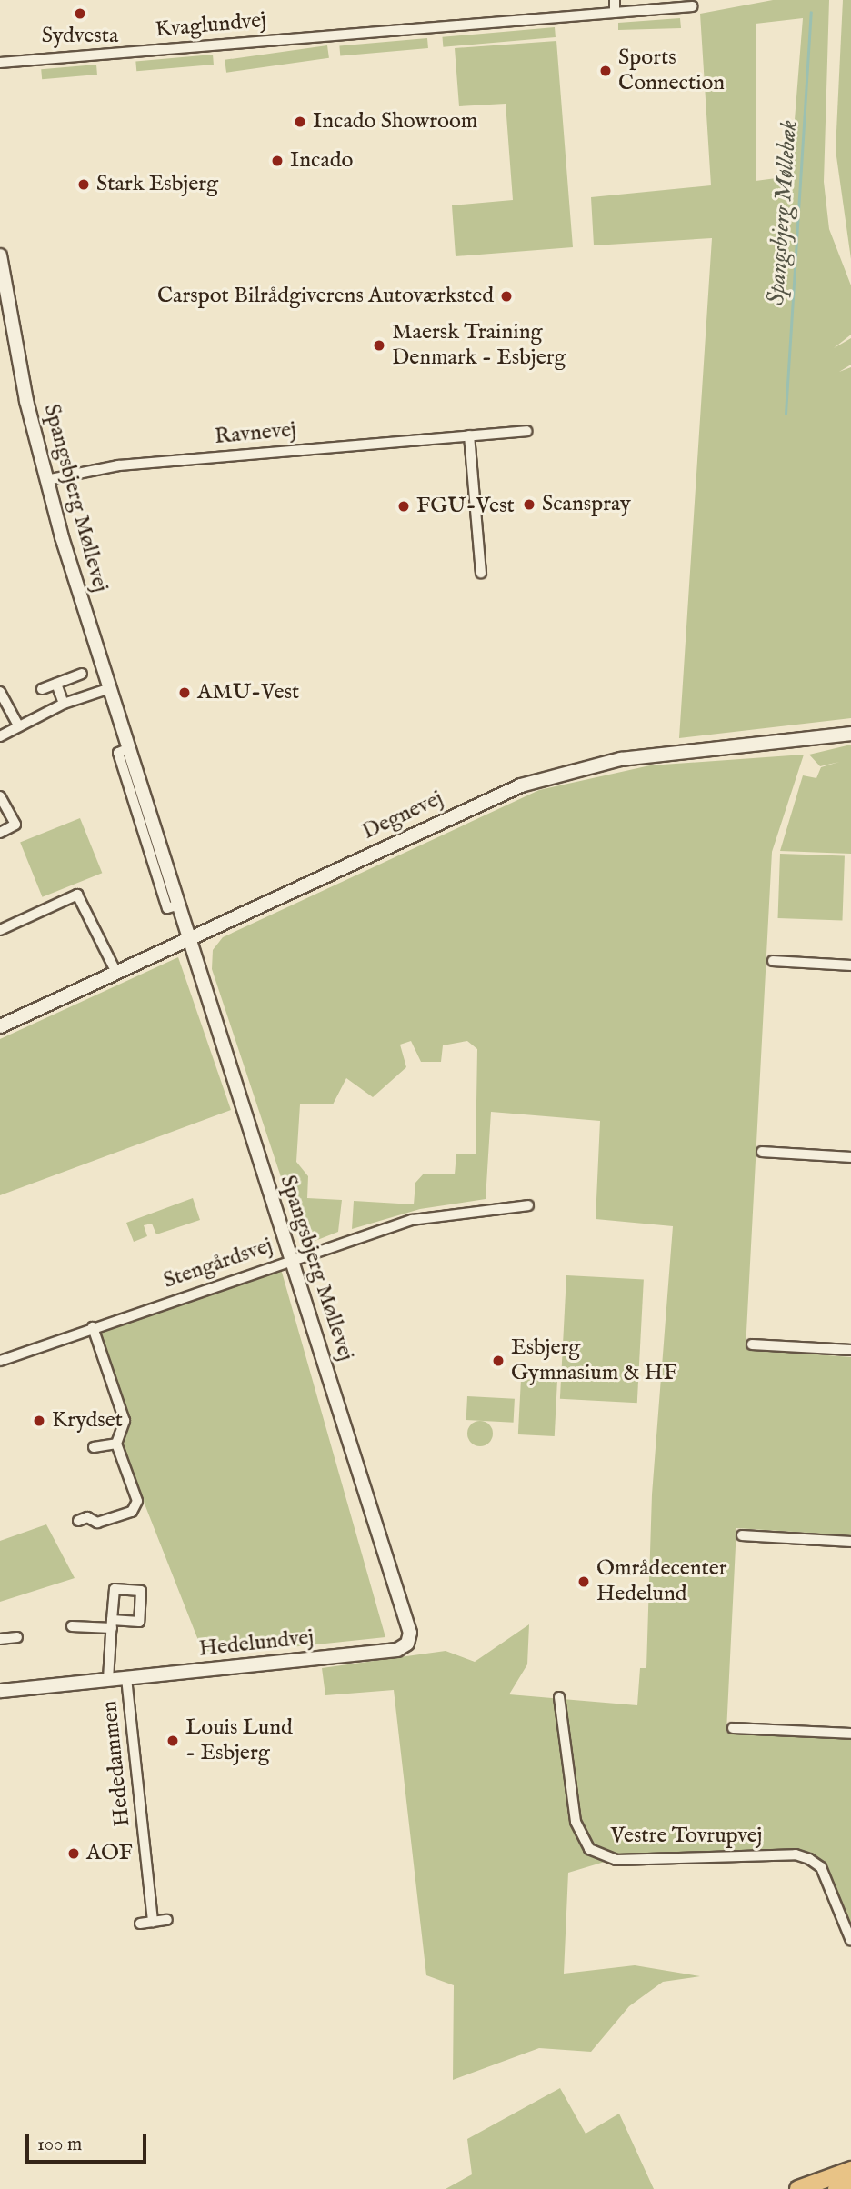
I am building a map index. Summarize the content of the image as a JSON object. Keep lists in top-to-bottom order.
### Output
{
  "streets": {
    "street": [
      "Kvaglundvej",
      "Ravnevej",
      "Spangsbjerg Møllevej",
      "Degnevej",
      "Stengårdsvej",
      "Hedelundvej",
      "Hededammen",
      "Vestre Tovrupvej"
    ]
  },
  "crossings": [
    ["Ravnevej", "Spangsbjerg Møllevej"],
    ["Spangsbjerg Møllevej", "Degnevej"],
    ["Spangsbjerg Møllevej", "Stengårdsvej"],
    ["Spangsbjerg Møllevej", "Hedelundvej"],
    ["Hedelundvej", "Hededammen"]
  ],
  "water": ["Spangsbjerg Møllebæk"],
  "places": [
    "Sydvesta",
    "Sports Connection",
    "Incado Showroom",
    "Incado",
    "Stark Esbjerg",
    "Carspot Bilrådgiverens Autoværksted",
    "Maersk Training Denmark - Esbjerg",
    "Scanspray",
    "FGU-Vest",
    "AMU-Vest",
    "Esbjerg Gymnasium & HF",
    "Krydset",
    "Områdecenter Hedelund",
    "Louis Lund - Esbjerg",
    "AOF"
  ],
  "scale_bar": "100 m"
}
